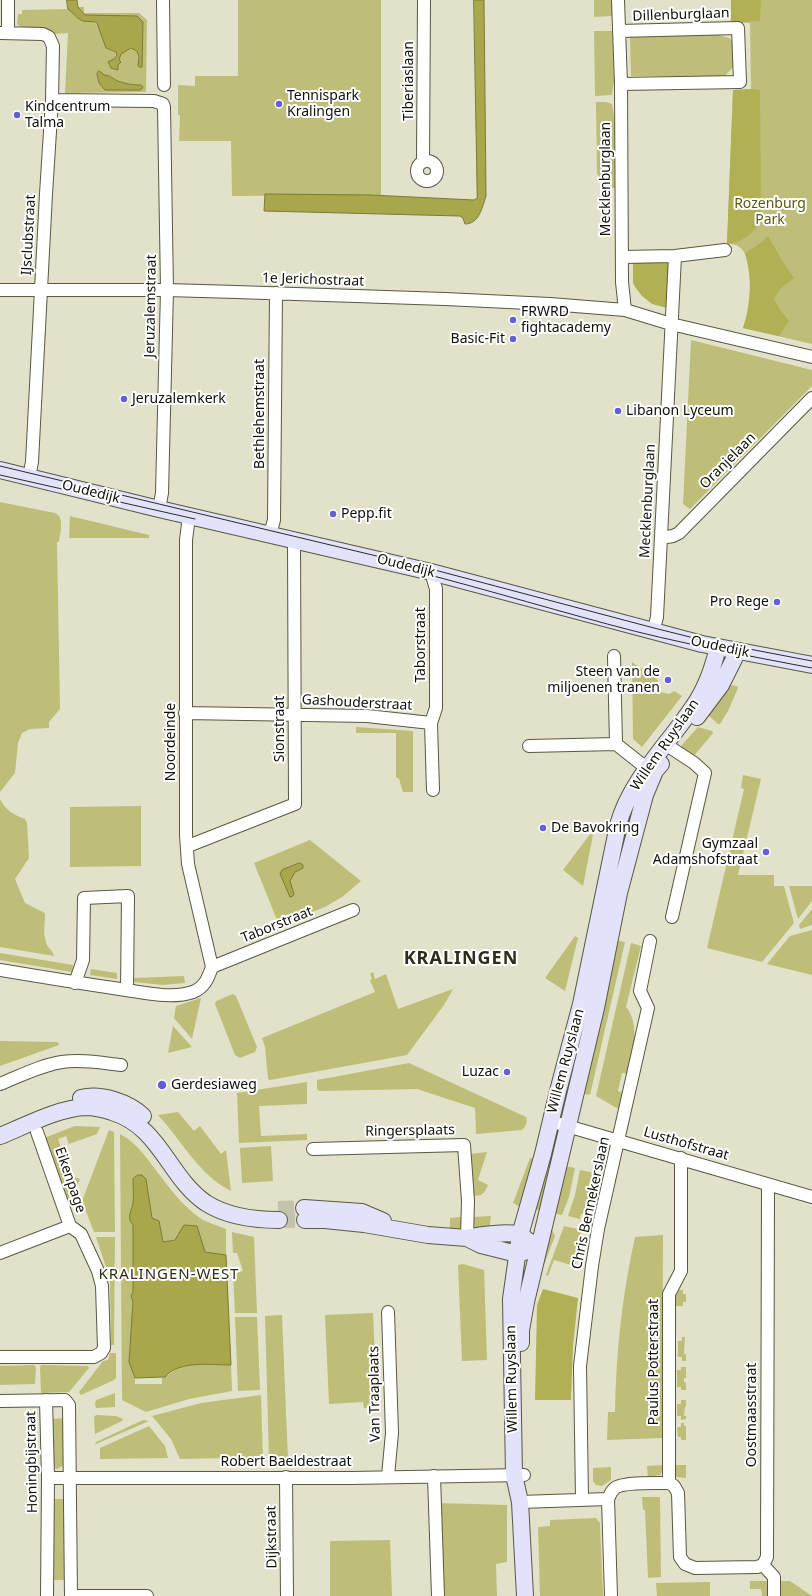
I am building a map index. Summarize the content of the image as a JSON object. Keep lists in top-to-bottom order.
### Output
{
  "streets": {
    "street": [
      "Dillenburglaan",
      "Tiberiaslaan",
      "Mecklenburglaan",
      "IJsclubstraat",
      "1e Jerichostraat",
      "Jeruzalemstraat",
      "Bethlehemstraat",
      "Oranjelaan",
      "Oudedijk",
      "Taborstraat",
      "Gashouderstraat",
      "Sionstraat",
      "Noordeinde",
      "Willem Ruyslaan",
      "Ringersplaats",
      "Lusthofstraat",
      "Eikenpage",
      "Chris Bennekerslaan",
      "Paulus Potterstraat",
      "Van Traaplaats",
      "Oostmaasstraat",
      "Honingbijstraat",
      "Robert Baeldestraat",
      "Dijkstraat"
    ]
  },
  "crossings": [
    ["Dillenburglaan", "Mecklenburglaan"],
    ["Mecklenburglaan", "1e Jerichostraat"],
    ["Mecklenburglaan", "Oranjelaan"],
    ["Mecklenburglaan", "Oudedijk"],
    ["IJsclubstraat", "1e Jerichostraat"],
    ["IJsclubstraat", "Jeruzalemstraat"],
    ["IJsclubstraat", "Oudedijk"],
    ["1e Jerichostraat", "Jeruzalemstraat"],
    ["1e Jerichostraat", "Bethlehemstraat"],
    ["Jeruzalemstraat", "Oudedijk"],
    ["Bethlehemstraat", "Oudedijk"],
    ["Oudedijk", "Taborstraat"],
    ["Oudedijk", "Sionstraat"],
    ["Oudedijk", "Noordeinde"],
    ["Oudedijk", "Willem Ruyslaan"],
    ["Taborstraat", "Gashouderstraat"],
    ["Taborstraat", "Noordeinde"],
    ["Gashouderstraat", "Sionstraat"],
    ["Gashouderstraat", "Noordeinde"],
    ["Sionstraat", "Noordeinde"],
    ["Willem Ruyslaan", "Lusthofstraat"],
    ["Willem Ruyslaan", "Robert Baeldestraat"],
    ["Lusthofstraat", "Chris Bennekerslaan"],
    ["Lusthofstraat", "Paulus Potterstraat"],
    ["Lusthofstraat", "Oostmaasstraat"],
    ["Paulus Potterstraat", "Oostmaasstraat"],
    ["Van Traaplaats", "Robert Baeldestraat"],
    ["Honingbijstraat", "Robert Baeldestraat"],
    ["Robert Baeldestraat", "Dijkstraat"]
  ],
  "districts": ["KRALINGEN", "KRALINGEN-WEST"],
  "parks": ["Rozenburg Park"],
  "places": [
    "Tennispark Kralingen",
    "Kindcentrum Talma",
    "FRWRD fightacademy",
    "Basic-Fit",
    "Jeruzalemkerk",
    "Libanon Lyceum",
    "Pepp.fit",
    "Pro Rege",
    "Steen van de miljoenen tranen",
    "De Bavokring",
    "Gymzaal Adamshofstraat",
    "Luzac",
    "Gerdesiaweg"
  ]
}
